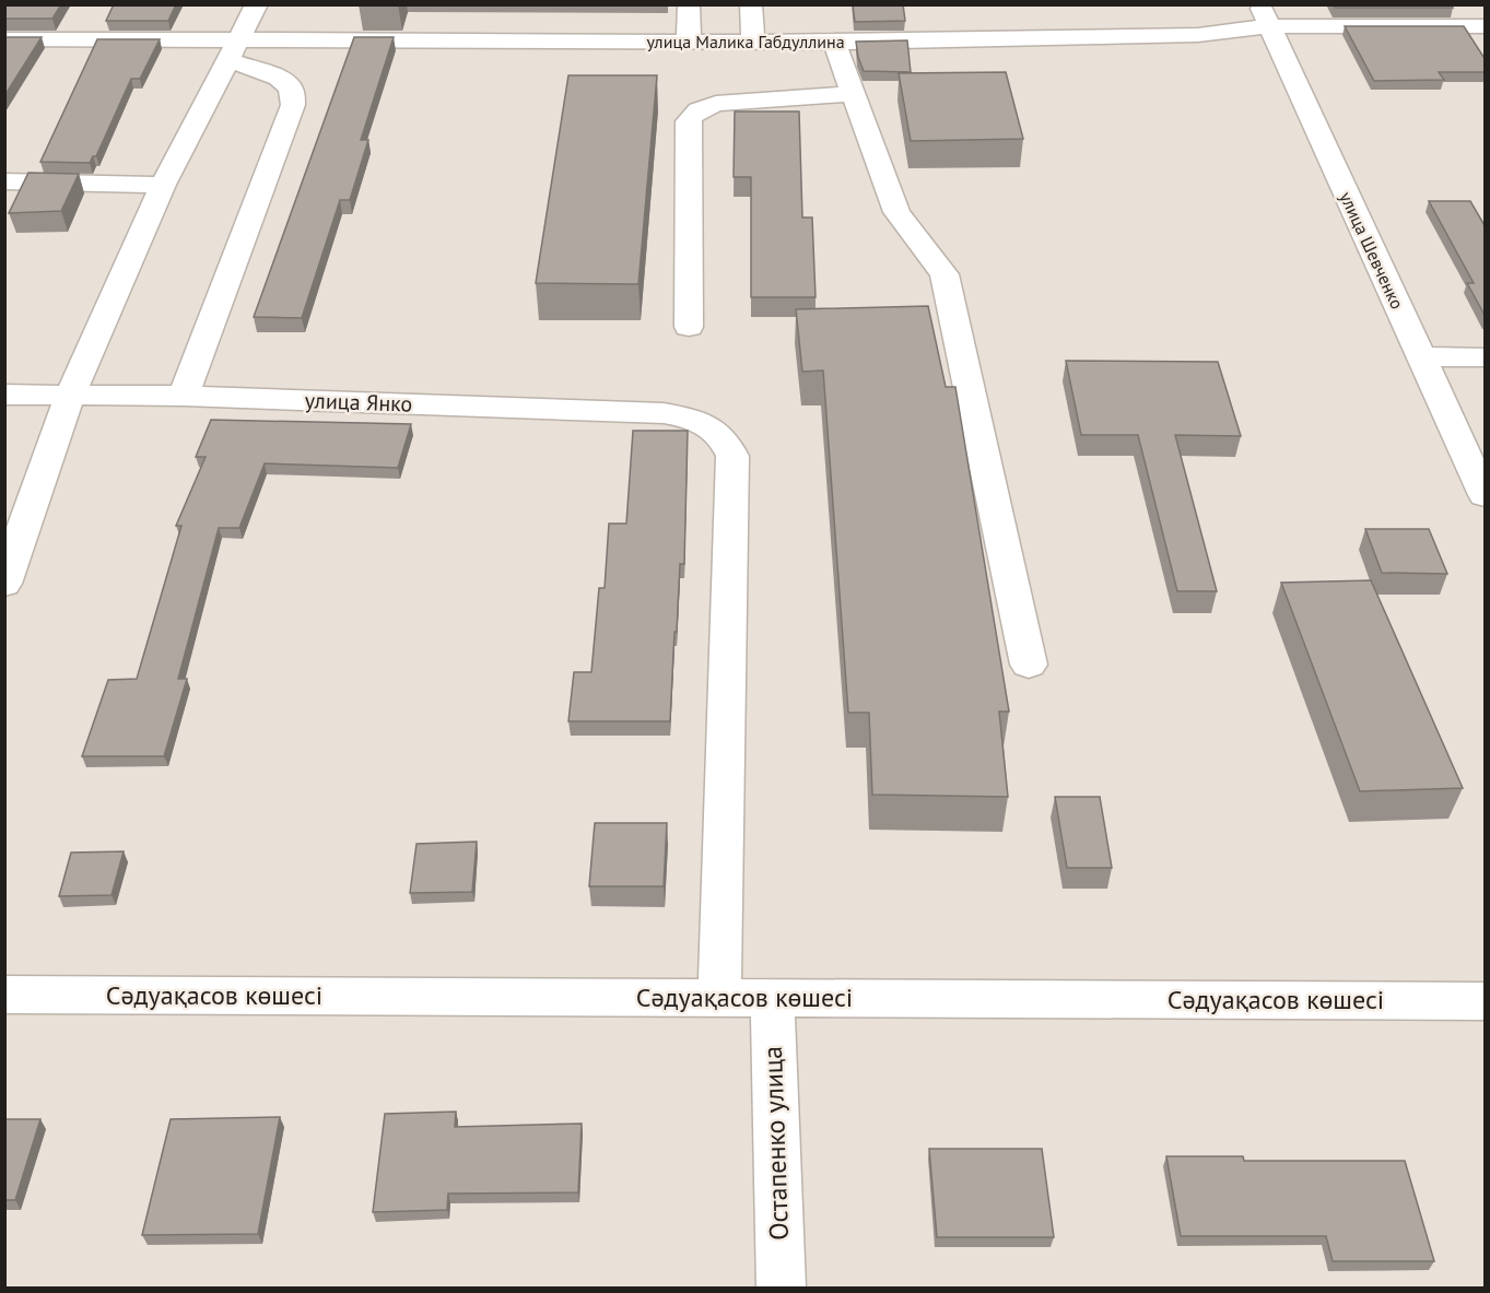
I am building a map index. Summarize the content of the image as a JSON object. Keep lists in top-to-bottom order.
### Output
{
  "streets": {
    "street": [
      "улица Малика Габдуллина",
      "улица Шевченко",
      "улица Янко",
      "Сәдуақасов көшесі",
      "Остапенко улица"
    ]
  },
  "crossings": [
    ["улица Малика Габдуллина", "улица Шевченко"],
    ["улица Янко", "Сәдуақасов көшесі"],
    ["Сәдуақасов көшесі", "Остапенко улица"]
  ]
}
